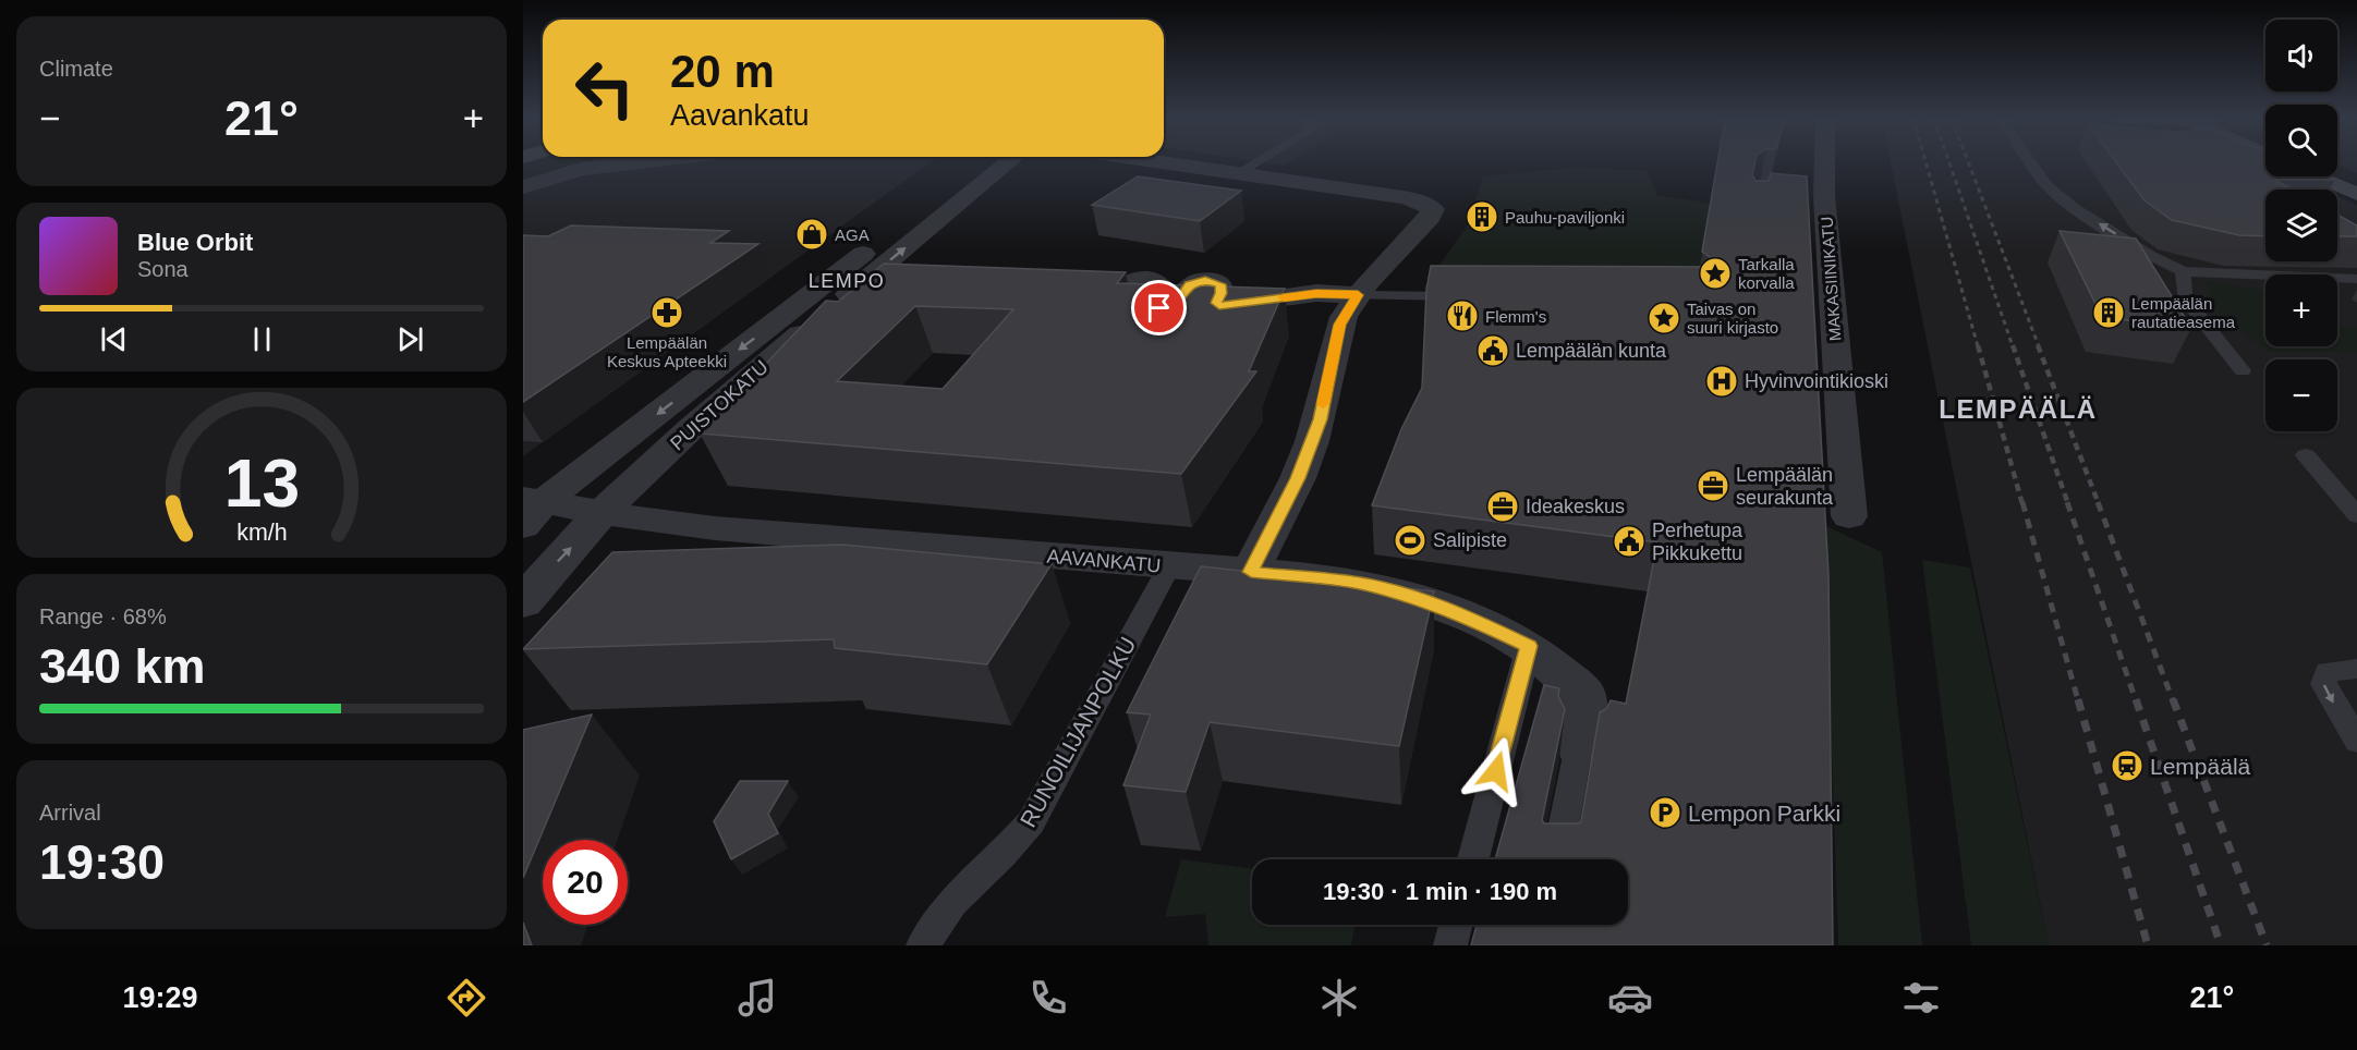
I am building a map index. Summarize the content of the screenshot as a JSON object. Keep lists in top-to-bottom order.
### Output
{
  "streets": {
    "street": ["MAKASIINIKATU", "PUISTOKATU", "AAVANKATU"],
    "lane": ["RUNOILIJANPOLKU"]
  },
  "crossings": [
    ["PUISTOKATU", "AAVANKATU"],
    ["AAVANKATU", "RUNOILIJANPOLKU"]
  ],
  "districts": ["LEMPO", "LEMPÄÄLÄ"],
  "places": {
    "building": ["Pauhu-paviljonki", "Lempäälän rautatieasema"],
    "shop": ["AGA"],
    "place": ["Tarkalla korvalla", "Taivas on suuri kirjasto"],
    "pharmacy": ["Lempäälän Keskus Apteekki"],
    "restaurant": ["Flemm's"],
    "public building": ["Lempäälän kunta", "Perhetupa Pikkukettu"],
    "hospital": ["Hyvinvointikioski"],
    "office": ["Lempäälän seurakunta", "Ideakeskus"],
    "sports": ["Salipiste"],
    "station": ["Lempäälä"],
    "parking": ["Lempon Parkki"]
  },
  "page": {
    "tile": [
      "Climate",
      ["Range · 68%", "340 km"],
      ["Arrival", "19:30"]
    ],
    "map_buttons": ["+", "−"],
    "turn": ["20 m", "Aavankatu"],
    "heat": ["−", "21°", "+"],
    "song": ["Blue Orbit", "Sona"],
    "limit": "20",
    "trip": "19:30 · 1 min · 190 m",
    "tabs": ["19:29", "21°"],
    "gauge": ["13", "km/h"]
  }
}
